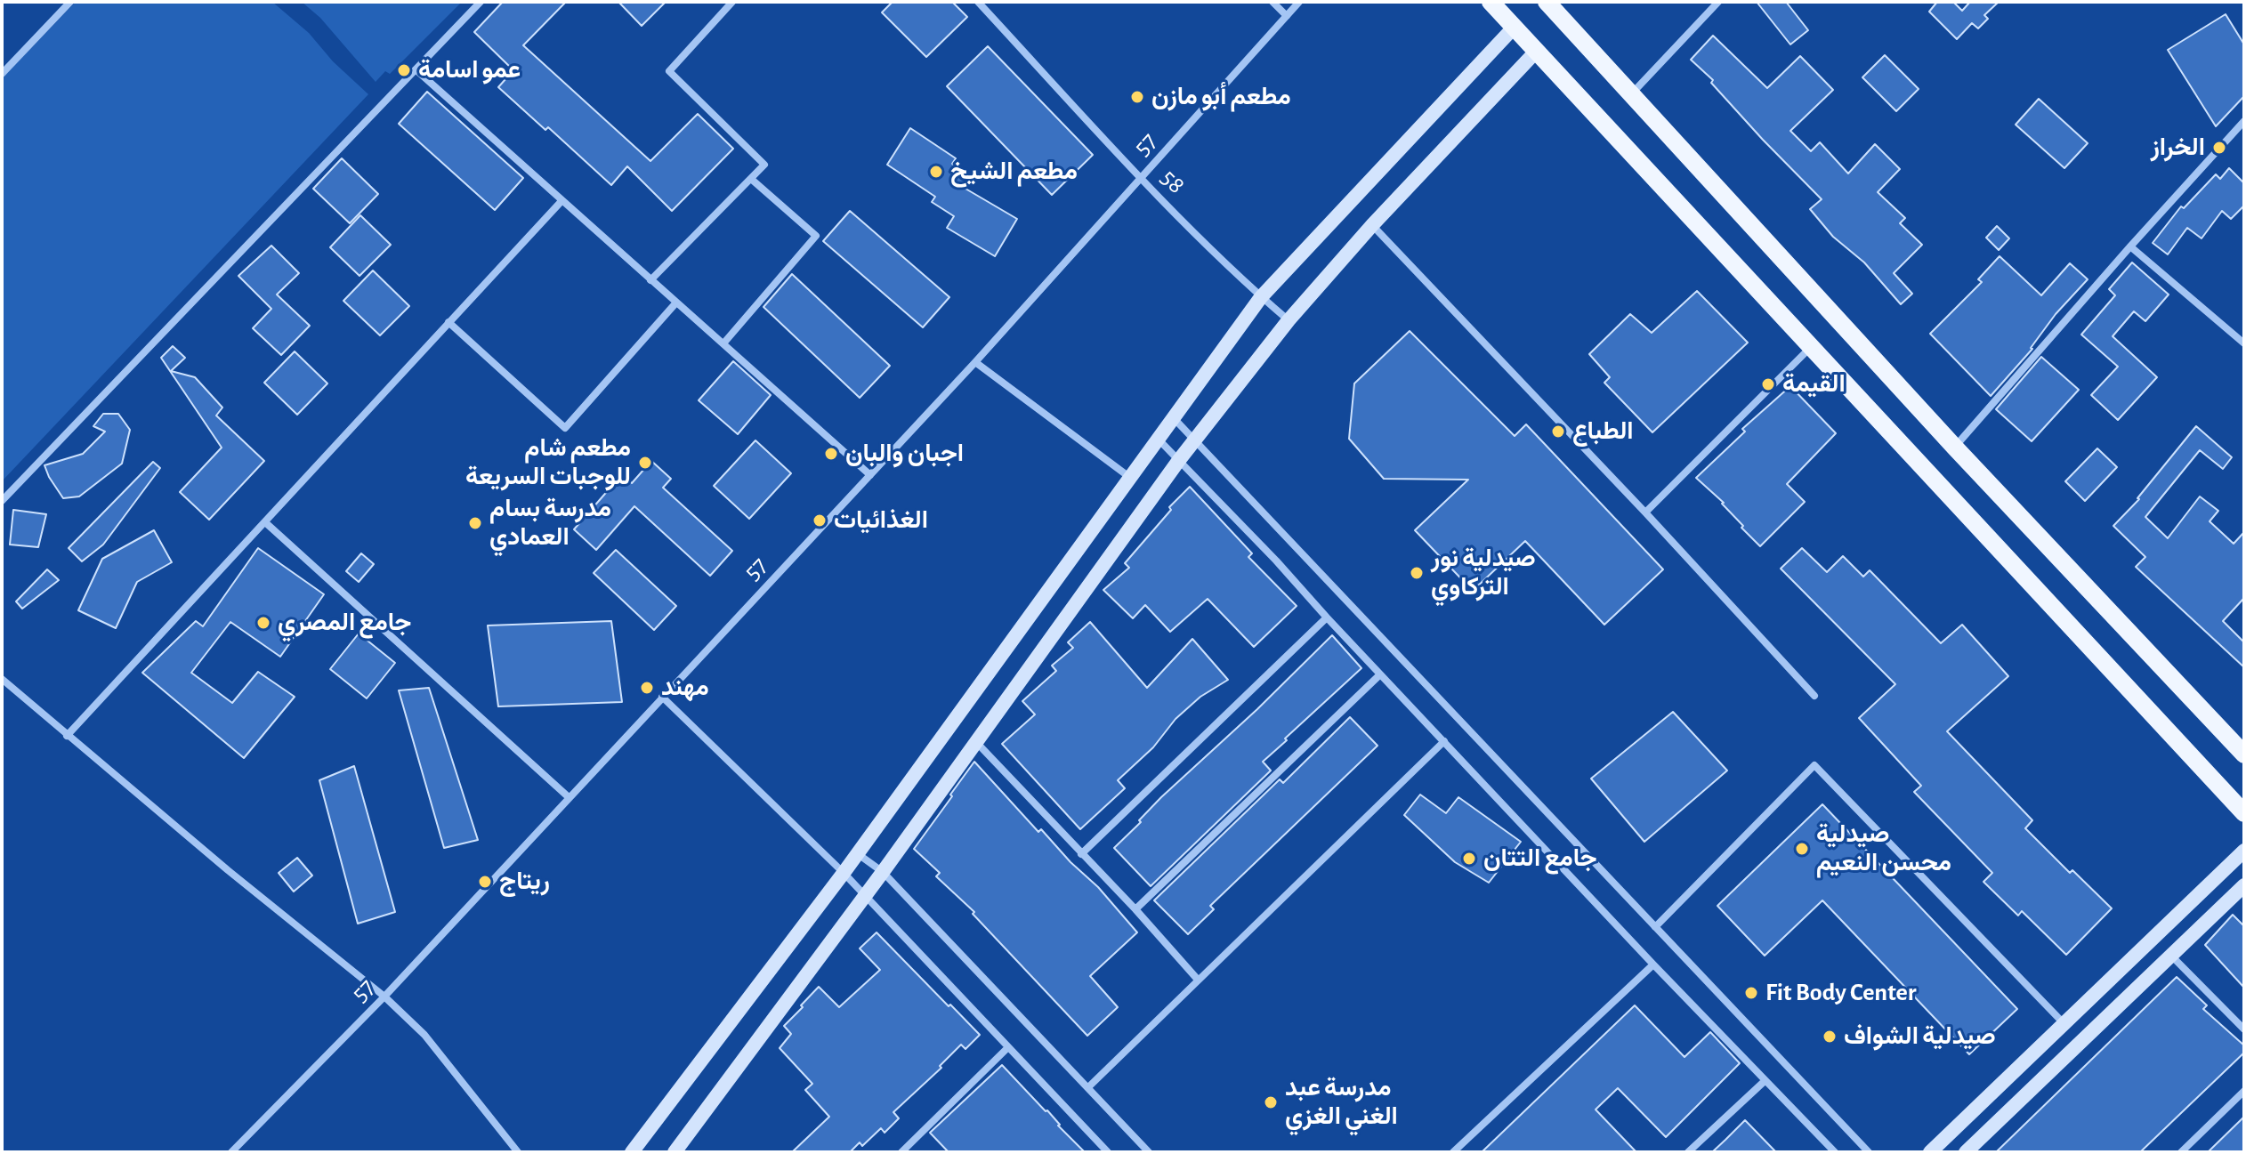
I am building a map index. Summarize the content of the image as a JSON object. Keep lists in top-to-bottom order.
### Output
{
  "streets": {
    "street": ["57", "58"]
  },
  "crossings": [
    ["57", "58"]
  ],
  "places": [
    "عمو اسامة",
    "مطعم أبو مازن",
    "الخراز",
    "مطعم الشيخ",
    "القيمة",
    "الطباع",
    "اجبان والبان",
    "مطعم شام للوجبات السريعة",
    "الغذائيات",
    "مدرسة بسام العمادي",
    "صيدلية نور التركاوي",
    "جامع المصري",
    "مهند",
    "صيدلية محسن النعيم",
    "جامع التتان",
    "ريتاج",
    "Fit Body Center",
    "صيدلية الشواف",
    "مدرسة عبد الغني الغزي"
  ]
}
